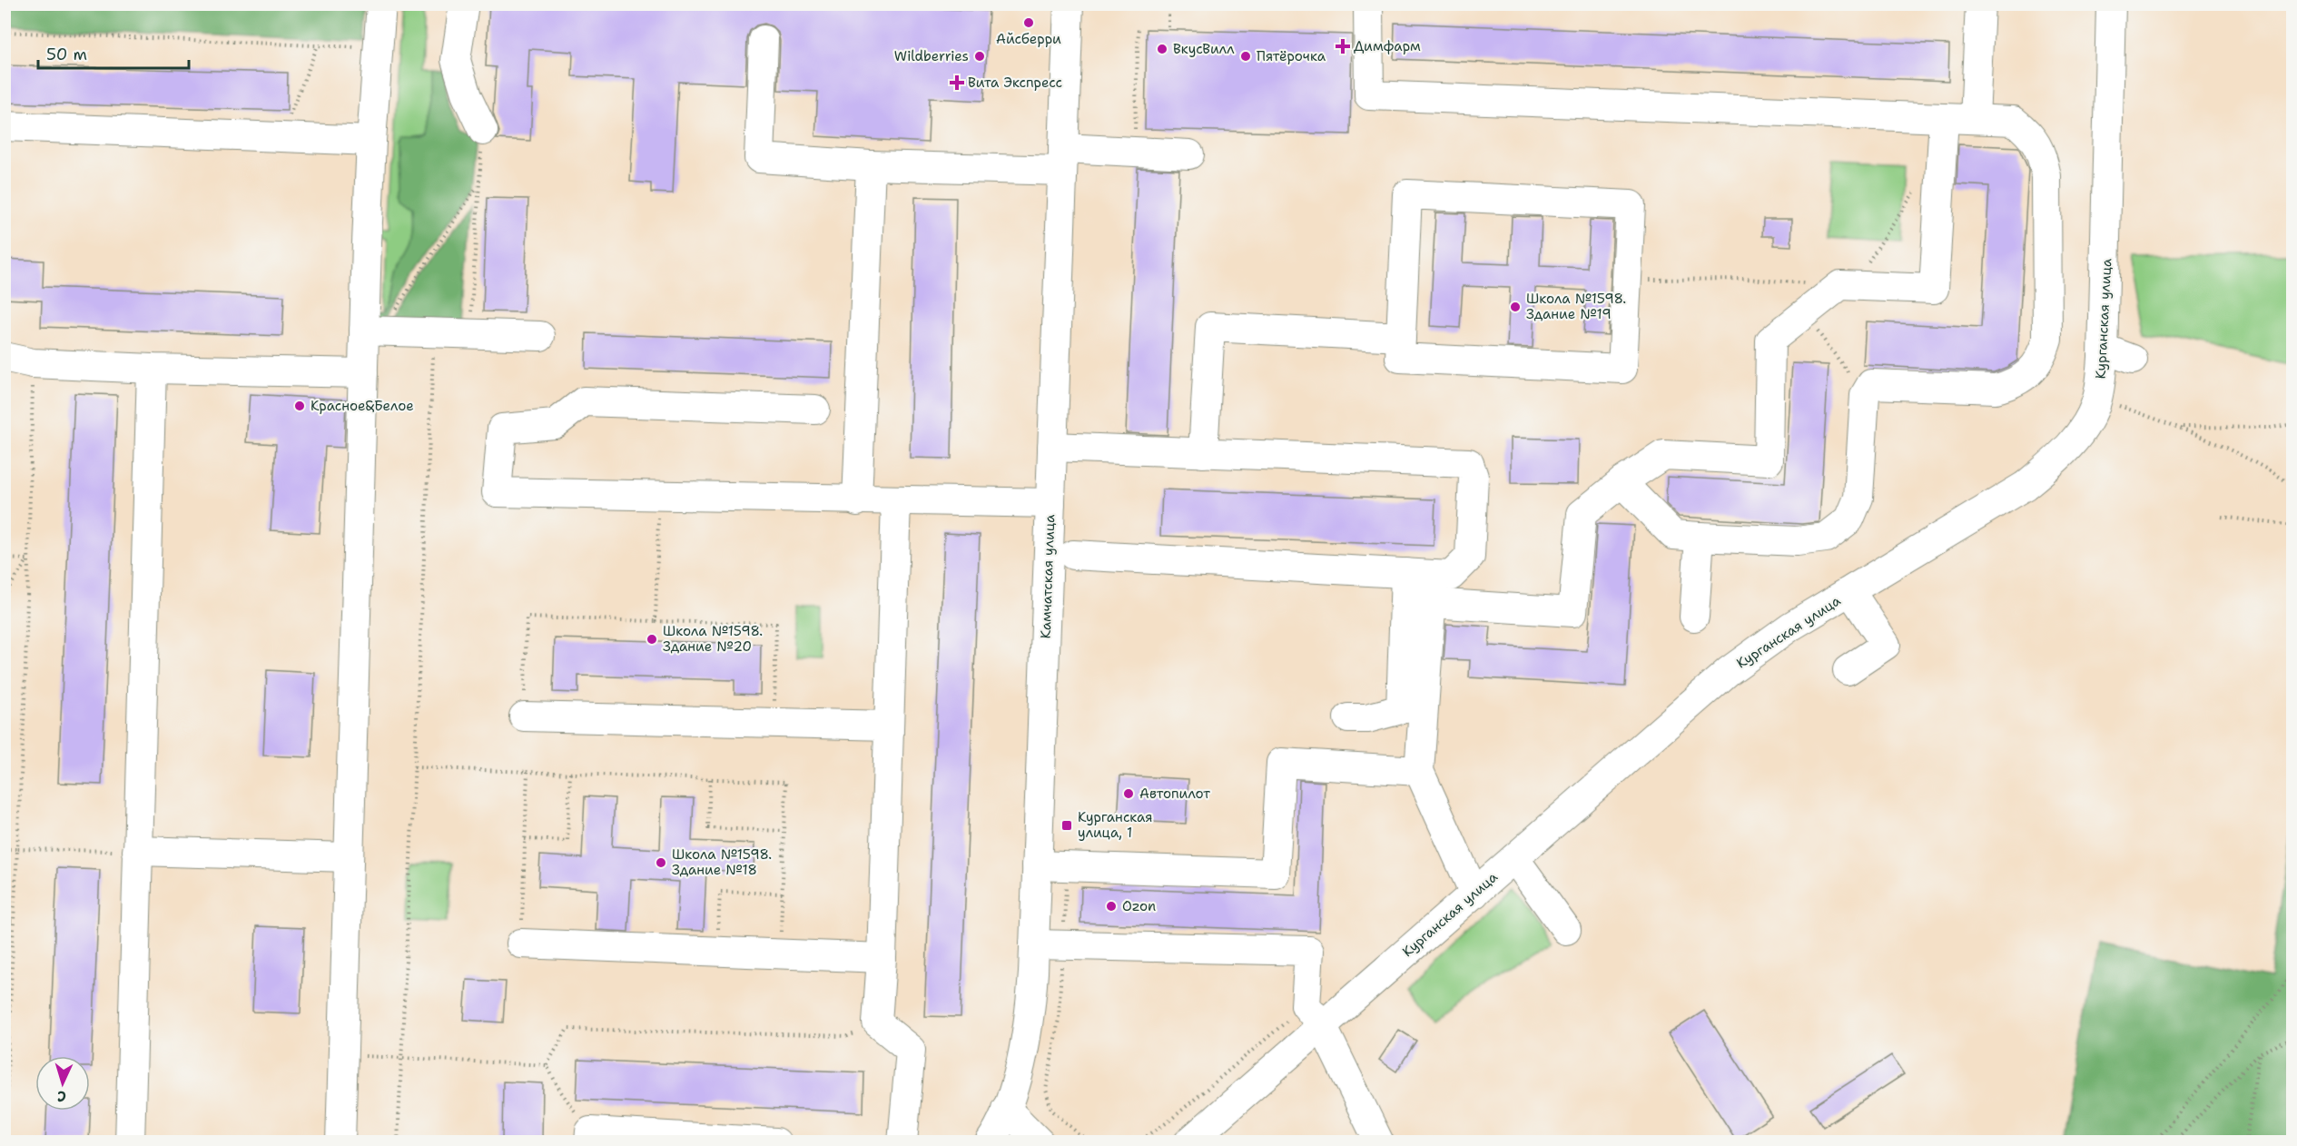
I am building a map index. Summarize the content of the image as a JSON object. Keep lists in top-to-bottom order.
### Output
{
  "streets": {
    "street": ["Курганская улица", "Камчатская улица"]
  },
  "places": {
    "other": [
      "Айсберри",
      "ВкусВилл",
      "Wildberries",
      "Пятёрочка",
      "Школа №1598. Здание №19",
      "Красное&Белое",
      "Школа №1598. Здание №20",
      "Автопилот",
      "Школа №1598. Здание №18",
      "Ozon"
    ],
    "health": ["Димфарм", "Вита Экспресс"],
    "transit": ["Курганская улица, 1"]
  },
  "scale_bar": "50 m",
  "north": "bottom"
}
